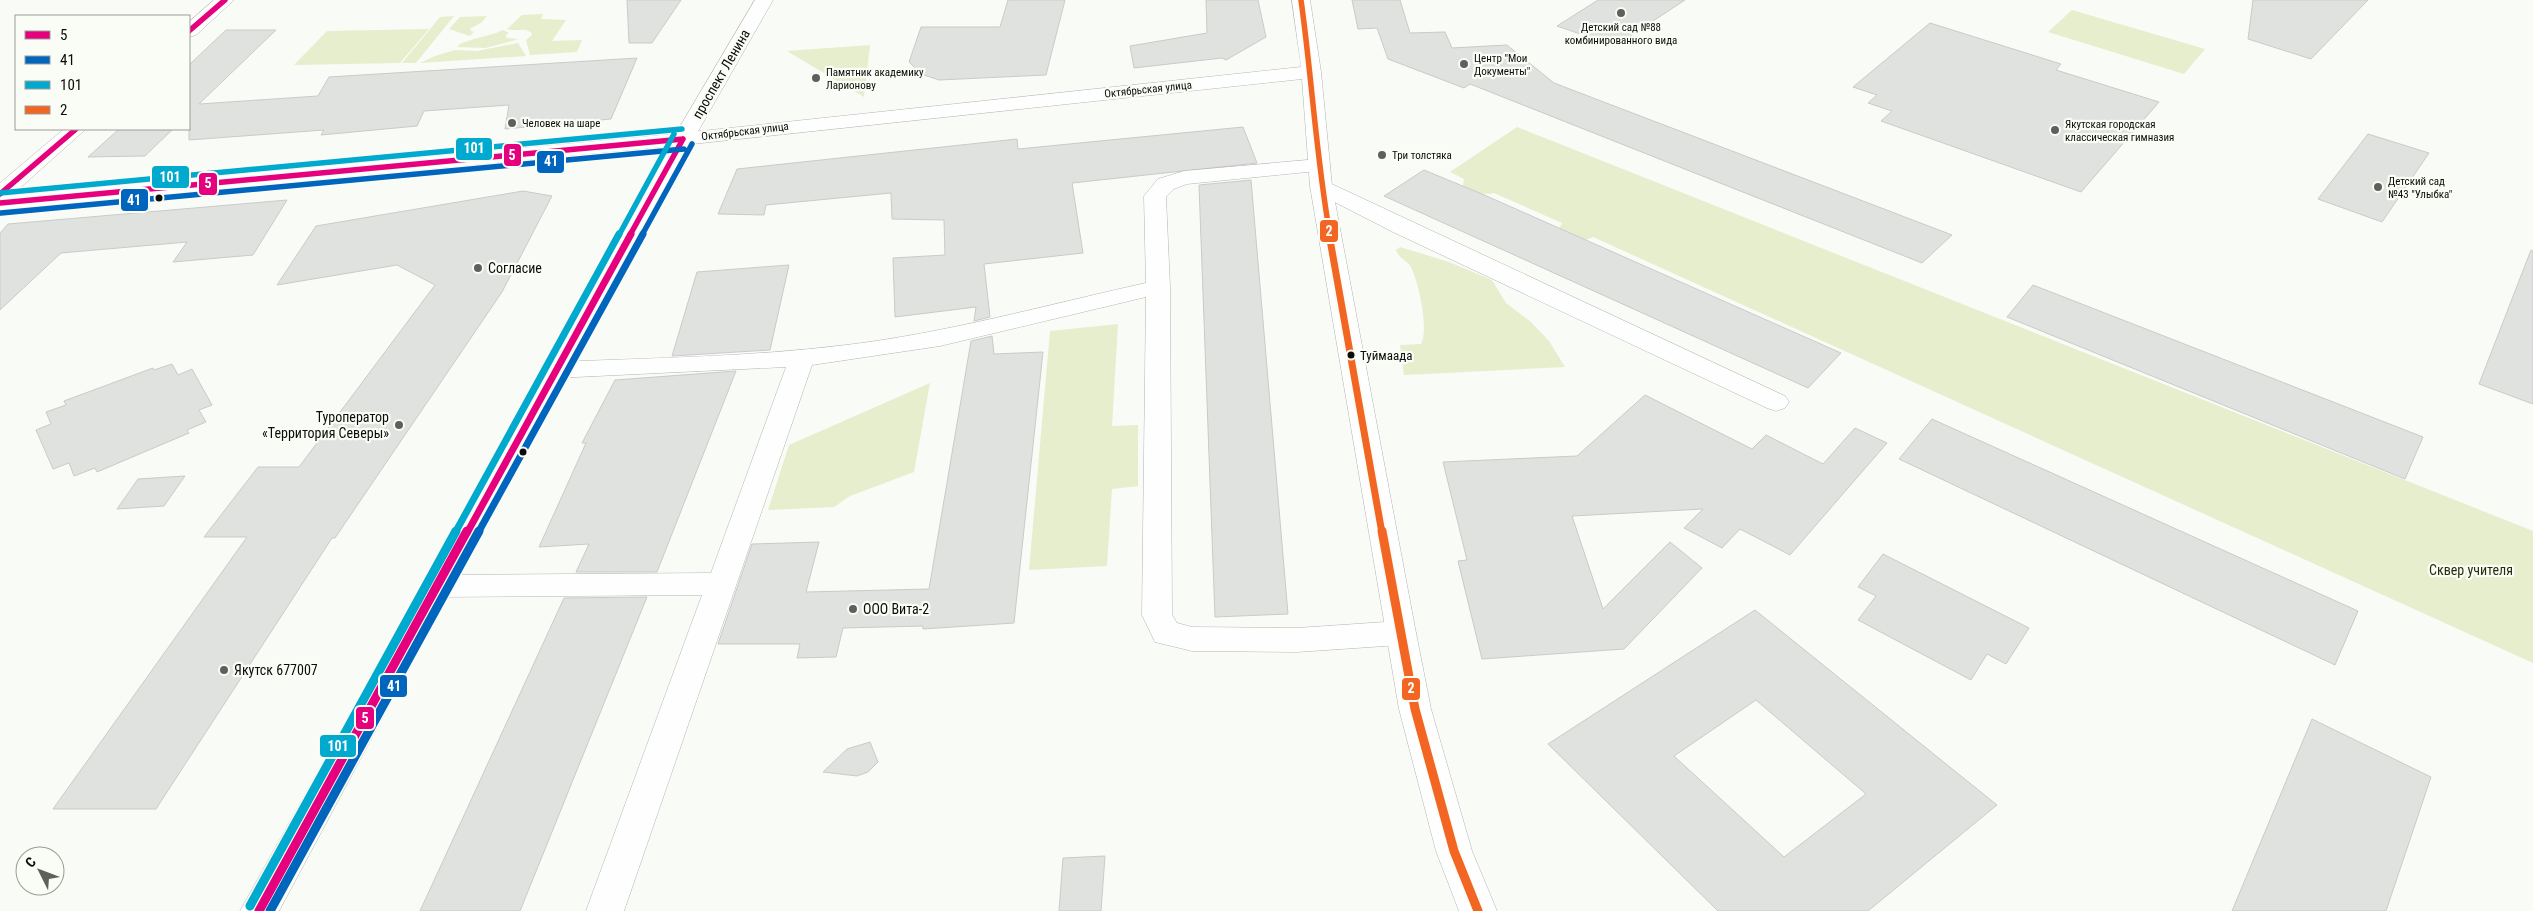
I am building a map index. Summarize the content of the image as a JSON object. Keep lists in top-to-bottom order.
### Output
{
  "streets": {
    "street": ["проспект Ленина", "Октябрьская улица"]
  },
  "crossings": [
    ["проспект Ленина", "Октябрьская улица"]
  ],
  "parks": ["Сквер учителя"],
  "places": [
    "Детский сад №88 комбинированного вида",
    "Центр \"Мои Документы\"",
    "Памятник академику Ларионову",
    "Человек на шаре",
    "Якутская городская классическая гимназия",
    "Три толстяка",
    "Детский сад №43 \"Улыбка\"",
    "Согласие",
    "Туймаада",
    "Туроператор «Территория Северы»",
    "ООО Вита-2",
    "Якутск 677007"
  ],
  "lines": [
    "transit line 5",
    "transit line 2",
    "transit line 101",
    "transit line 41"
  ],
  "legend": [
    "5",
    "41",
    "101",
    "2"
  ],
  "north": "top left"
}
